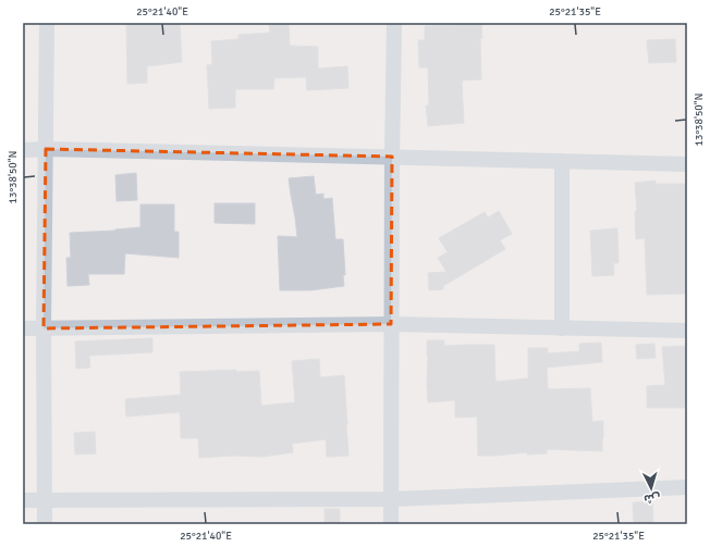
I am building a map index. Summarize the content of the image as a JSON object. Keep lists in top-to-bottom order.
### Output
{
  "north": "bottom",
  "coordinates": ["25°21'40\"E", "25°21'35\"E", "13°38'50\"N"]
}
